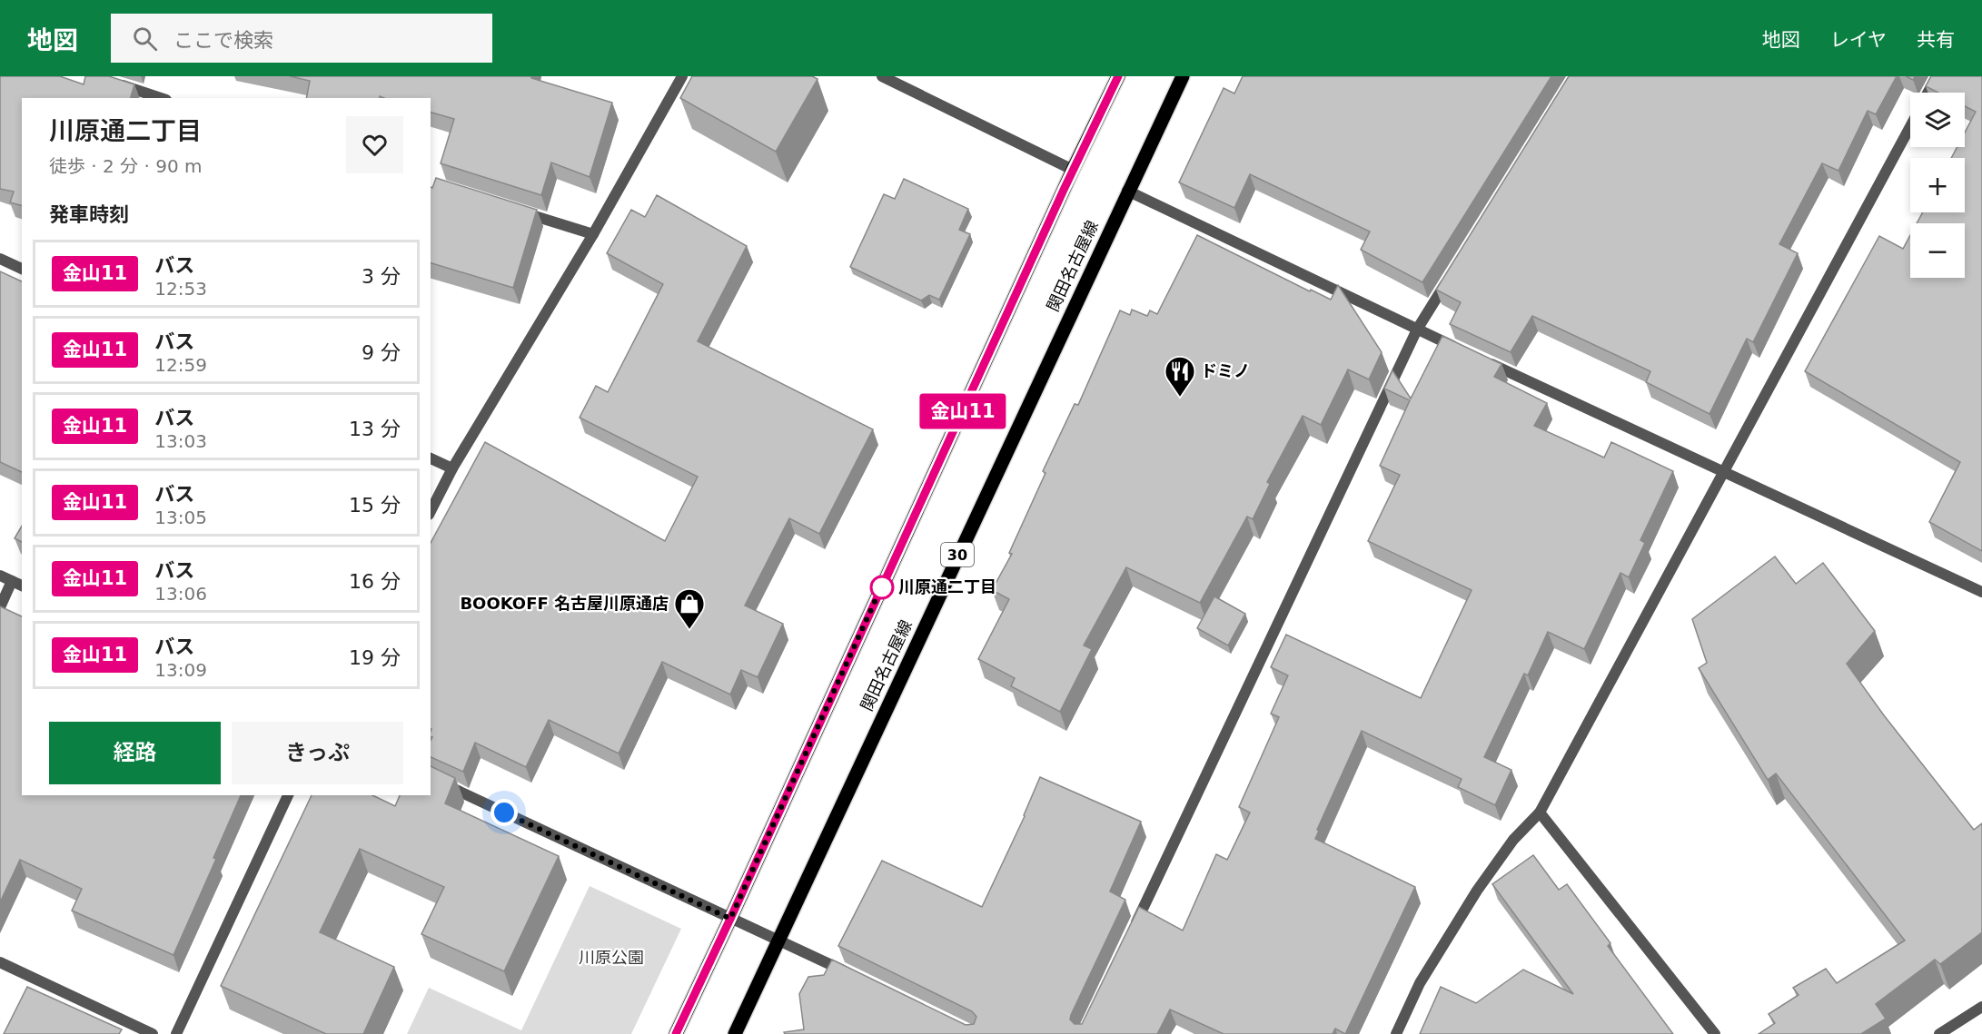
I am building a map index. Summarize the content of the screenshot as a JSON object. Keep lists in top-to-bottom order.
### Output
{
  "streets": {
    "main road": ["関田名古屋線", "30"]
  },
  "parks": ["川原公園"],
  "places": {
    "restaurant": ["ドミノ"],
    "other": ["川原通二丁目"],
    "shop": ["BOOKOFF 名古屋川原通店"]
  },
  "lines": ["bus line 金山11"],
  "page": {
    "header": "地図",
    "search": "ここで検索",
    "nav": ["地図", "レイヤ", "共有"],
    "on_map": "金山11",
    "map_buttons": ["+", "−"],
    "heading": [
      ["川原通二丁目", "徒歩 · 2 分 · 90 m"],
      "発車時刻"
    ],
    "list": [
      {
        "mark": "金山11",
        "name": "バス",
        "note": "12:53",
        "value": "3 分"
      },
      {
        "mark": "金山11",
        "name": "バス",
        "note": "12:59",
        "value": "9 分"
      },
      {
        "mark": "金山11",
        "name": "バス",
        "note": "13:03",
        "value": "13 分"
      },
      {
        "mark": "金山11",
        "name": "バス",
        "note": "13:05",
        "value": "15 分"
      },
      {
        "mark": "金山11",
        "name": "バス",
        "note": "13:06",
        "value": "16 分"
      },
      {
        "mark": "金山11",
        "name": "バス",
        "note": "13:09",
        "value": "19 分"
      }
    ],
    "buttons": ["経路", "きっぷ"]
  }
}
